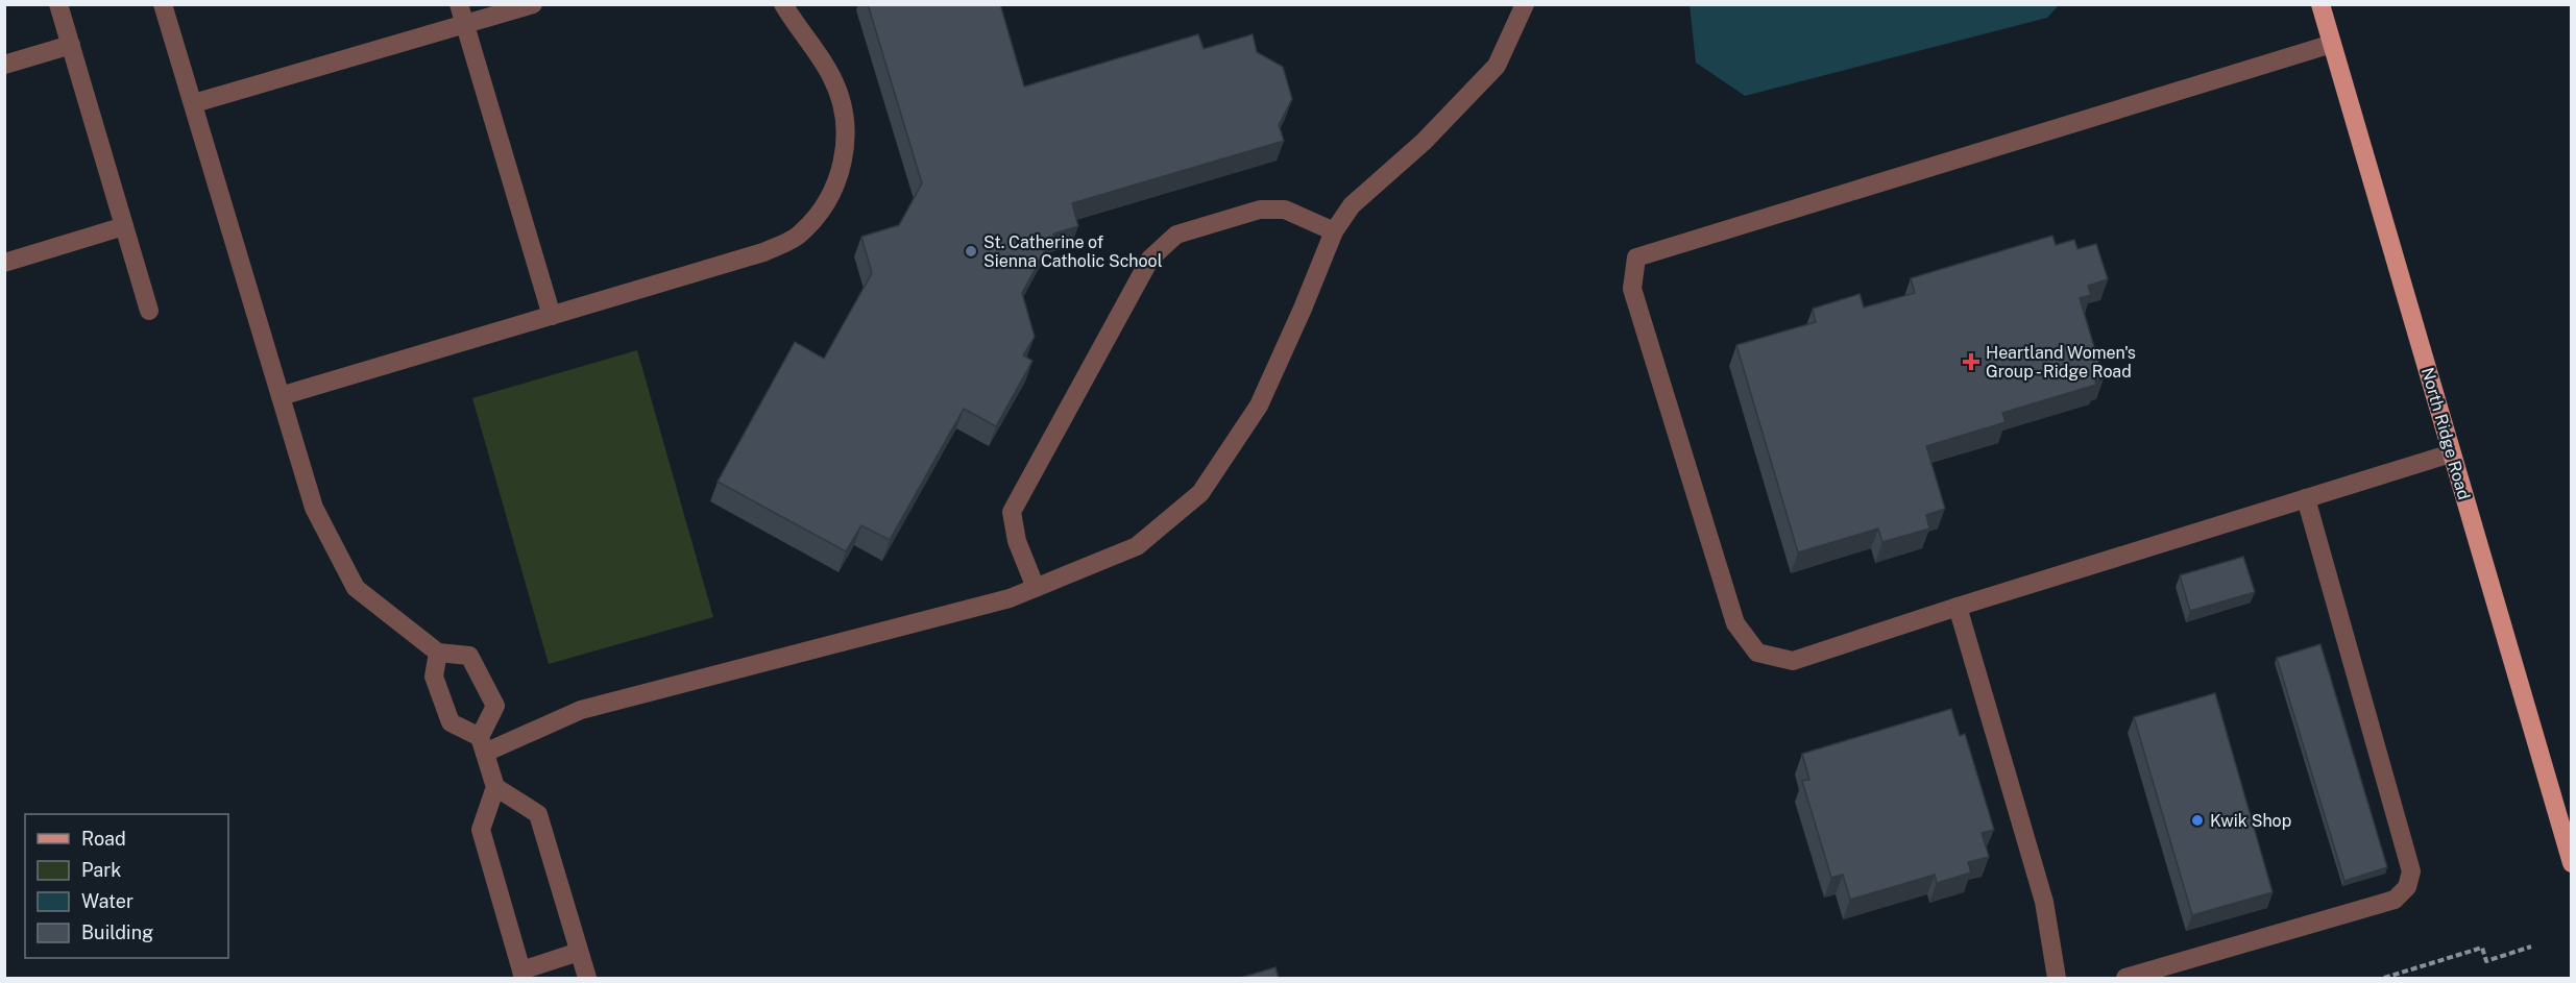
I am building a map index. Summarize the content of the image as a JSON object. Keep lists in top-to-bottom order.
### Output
{
  "streets": {
    "main road": ["North Ridge Road"]
  },
  "places": {
    "other": ["St. Catherine of Sienna Catholic School", "Kwik Shop"],
    "health": ["Heartland Women's Group - Ridge Road"]
  },
  "legend": [
    "Road",
    "Park",
    "Water",
    "Building"
  ]
}
